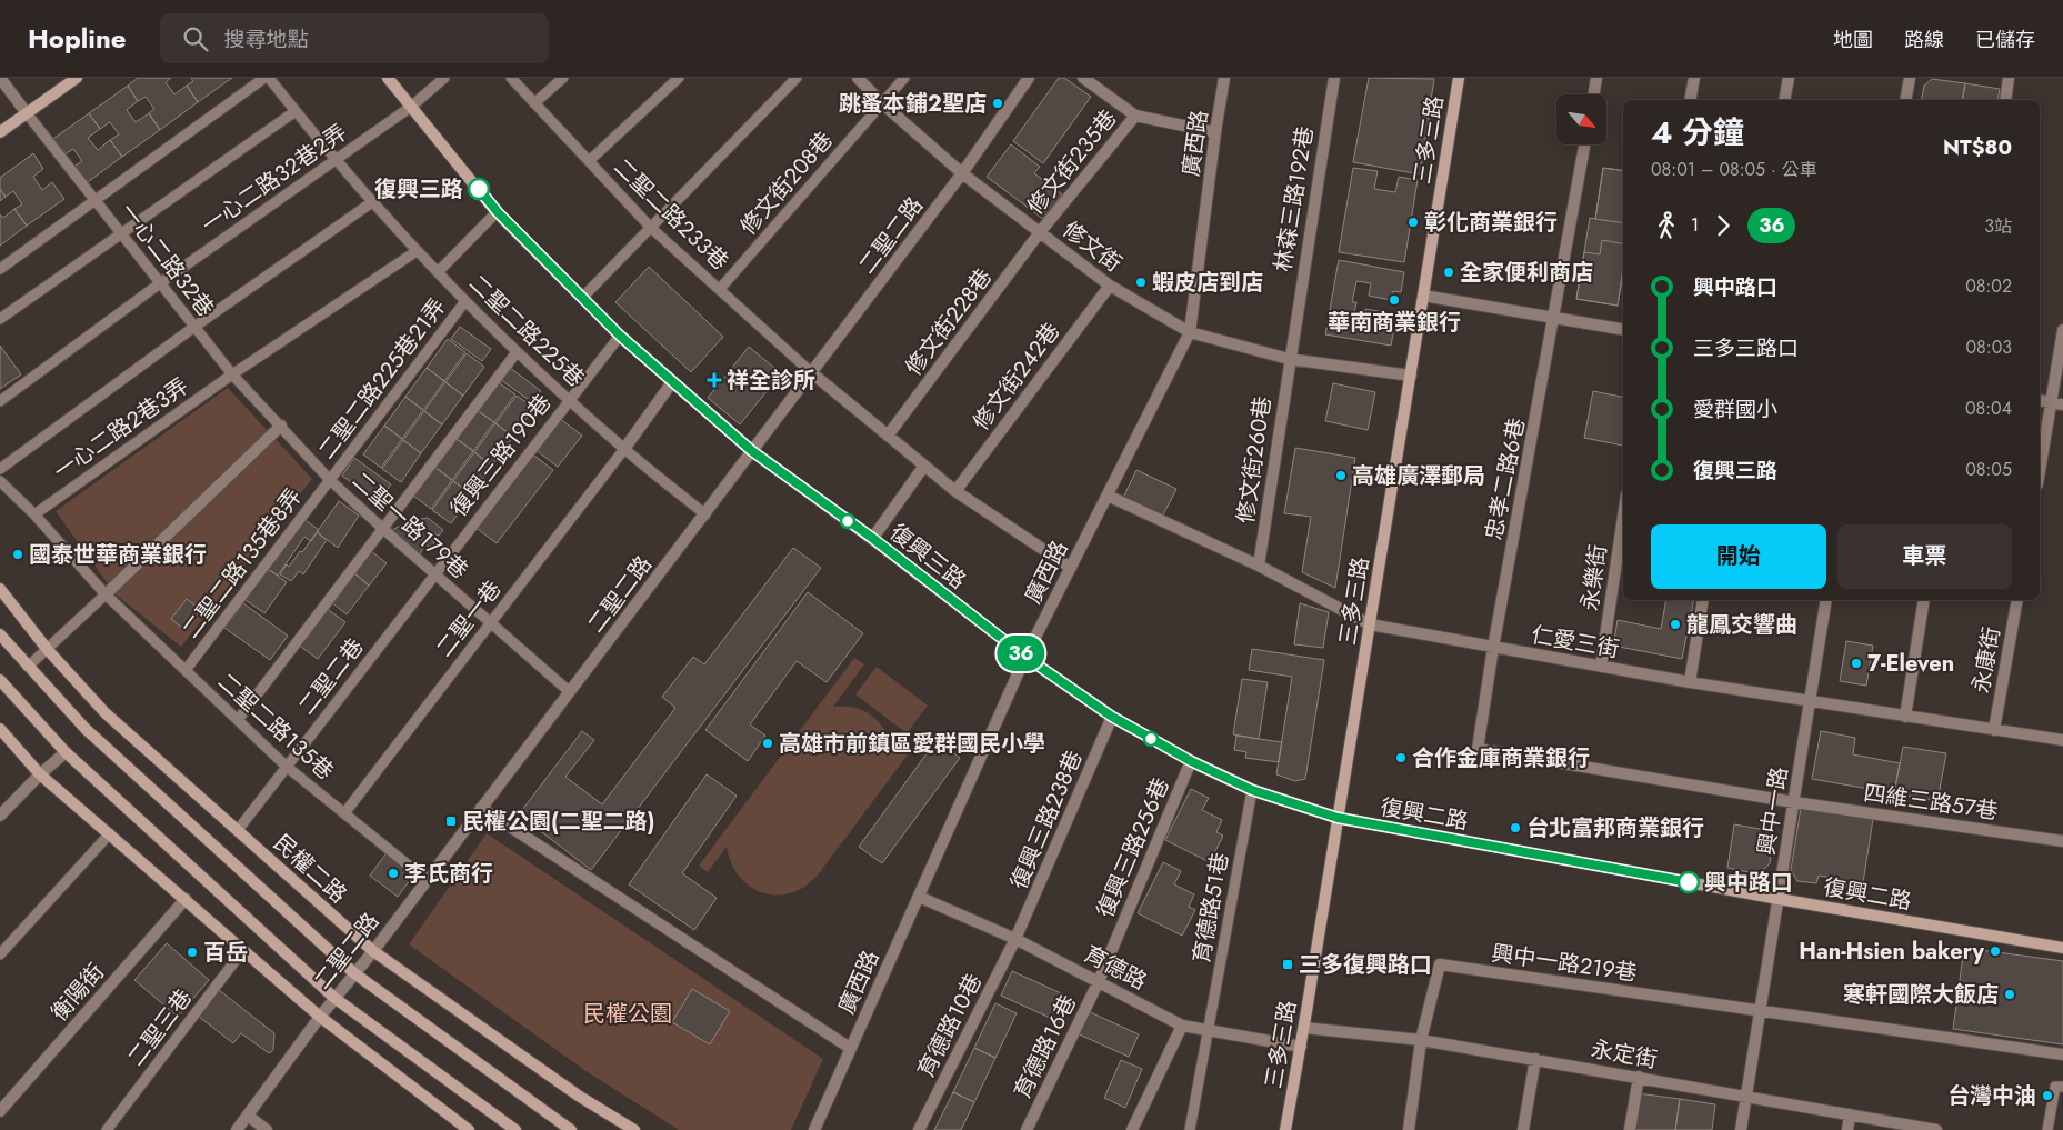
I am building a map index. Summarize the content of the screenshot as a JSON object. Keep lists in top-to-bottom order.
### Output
{
  "streets": {
    "street": [
      "三多三路",
      "廣西路",
      "修文街235巷",
      "林森三路192巷",
      "二聖二路",
      "修文街",
      "修文街228巷",
      "修文街242巷",
      "修文街260巷",
      "忠孝二路6巷",
      "復興三路",
      "永樂街",
      "仁愛三街",
      "永康街",
      "四維三路57巷",
      "興中一路",
      "復興二路",
      "復興三路238巷",
      "復興三路256巷",
      "民權二路",
      "興中一路219巷",
      "育德路",
      "衡陽街",
      "育德路10巷",
      "育德路16巷",
      "永定街"
    ],
    "lane": [
      "一心二路32巷2弄",
      "修文街208巷",
      "二聖二路233巷",
      "一心二路32巷",
      "二聖二路225巷",
      "二聖二路225巷21弄",
      "一心二路2巷3弄",
      "復興三路190巷",
      "二聖一路179巷",
      "二聖二路135巷8弄",
      "二聖一巷",
      "二聖二巷",
      "二聖二路135巷",
      "育德路51巷",
      "二聖三巷"
    ]
  },
  "crossings": [
    ["三多三路", "修文街"],
    ["三多三路", "復興三路"],
    ["三多三路", "仁愛三街"],
    ["三多三路", "復興二路"],
    ["三多三路", "育德路"],
    ["三多三路", "永定街"],
    ["廣西路", "修文街"],
    ["廣西路", "復興三路"],
    ["廣西路", "仁愛三街"],
    ["廣西路", "育德路"],
    ["修文街235巷", "修文街"],
    ["修文街235巷", "修文街228巷"],
    ["一心二路32巷2弄", "一心二路32巷"],
    ["一心二路32巷2弄", "二聖二路225巷"],
    ["一心二路32巷2弄", "復興三路"],
    ["修文街208巷", "二聖二路233巷"],
    ["修文街208巷", "修文街"],
    ["林森三路192巷", "修文街"],
    ["林森三路192巷", "修文街260巷"],
    ["二聖二路233巷", "二聖二路"],
    ["二聖二路", "修文街"],
    ["二聖二路", "二聖二路225巷"],
    ["二聖二路", "二聖一路179巷"],
    ["二聖二路", "復興三路"],
    ["二聖二路", "二聖二路135巷"],
    ["二聖二路", "民權二路"],
    ["修文街", "修文街228巷"],
    ["修文街", "修文街242巷"],
    ["修文街", "修文街260巷"],
    ["一心二路32巷", "一心二路2巷3弄"],
    ["一心二路32巷", "二聖一路179巷"],
    ["二聖二路225巷", "二聖二路225巷21弄"],
    ["二聖二路225巷", "一心二路2巷3弄"],
    ["二聖二路225巷", "復興三路190巷"],
    ["二聖二路225巷", "二聖一巷"],
    ["二聖二路225巷21弄", "二聖一路179巷"],
    ["二聖二路225巷21弄", "二聖二路135巷8弄"],
    ["一心二路2巷3弄", "二聖二路135巷"],
    ["復興三路190巷", "二聖一路179巷"],
    ["復興三路190巷", "復興三路"],
    ["復興三路190巷", "二聖二巷"],
    ["修文街260巷", "仁愛三街"],
    ["忠孝二路6巷", "仁愛三街"],
    ["忠孝二路6巷", "四維三路57巷"],
    ["忠孝二路6巷", "興中一路"],
    ["二聖一路179巷", "二聖二路135巷8弄"],
    ["二聖一路179巷", "二聖一巷"],
    ["二聖一路179巷", "二聖二巷"],
    ["復興三路", "復興二路"],
    ["復興三路", "復興三路238巷"],
    ["復興三路", "復興三路256巷"],
    ["復興三路", "育德路51巷"],
    ["二聖二路135巷8弄", "二聖二路135巷"],
    ["永樂街", "仁愛三街"],
    ["二聖一巷", "二聖二路135巷"],
    ["仁愛三街", "永康街"],
    ["仁愛三街", "興中一路"],
    ["二聖二巷", "二聖二路135巷"],
    ["二聖二巷", "民權二路"],
    ["四維三路57巷", "興中一路"],
    ["興中一路", "復興二路"],
    ["興中一路", "興中一路219巷"],
    ["興中一路", "永定街"],
    ["復興三路238巷", "育德路"],
    ["復興三路238巷", "育德路10巷"],
    ["復興三路256巷", "育德路"],
    ["復興三路256巷", "育德路16巷"],
    ["育德路51巷", "育德路"],
    ["興中一路219巷", "永定街"],
    ["育德路", "育德路10巷"],
    ["育德路", "育德路16巷"]
  ],
  "parks": ["民權公園"],
  "places": {
    "other": [
      "跳蚤本鋪2聖店",
      "復興三路",
      "彰化商業銀行",
      "全家便利商店",
      "蝦皮店到店",
      "華南商業銀行",
      "高雄廣澤郵局",
      "國泰世華商業銀行",
      "龍鳳交響曲",
      "7-Eleven",
      "高雄市前鎮區愛群國民小學",
      "合作金庫商業銀行",
      "台北富邦商業銀行",
      "李氏商行",
      "興中路口",
      "Han-Hsien bakery",
      "百岳",
      "寒軒國際大飯店",
      "台灣中油"
    ],
    "health": ["祥全診所"],
    "transit": ["民權公園(二聖二路)", "三多復興路口"]
  },
  "lines": ["bus line 36"],
  "north": "bottom right",
  "page": {
    "header": "Hopline",
    "search": "搜尋地點",
    "nav": ["地圖", "路線", "已儲存"],
    "on_map": "36",
    "heading": ["4 分鐘", "08:01 – 08:05 · 公車", "NT$80"],
    "legs": ["1", "36", "3站"],
    "list": [
      {
        "name": "興中路口",
        "value": "08:02"
      },
      {
        "name": "三多三路口",
        "value": "08:03"
      },
      {
        "name": "愛群國小",
        "value": "08:04"
      },
      {
        "name": "復興三路",
        "value": "08:05"
      }
    ],
    "buttons": ["開始", "車票"]
  }
}
